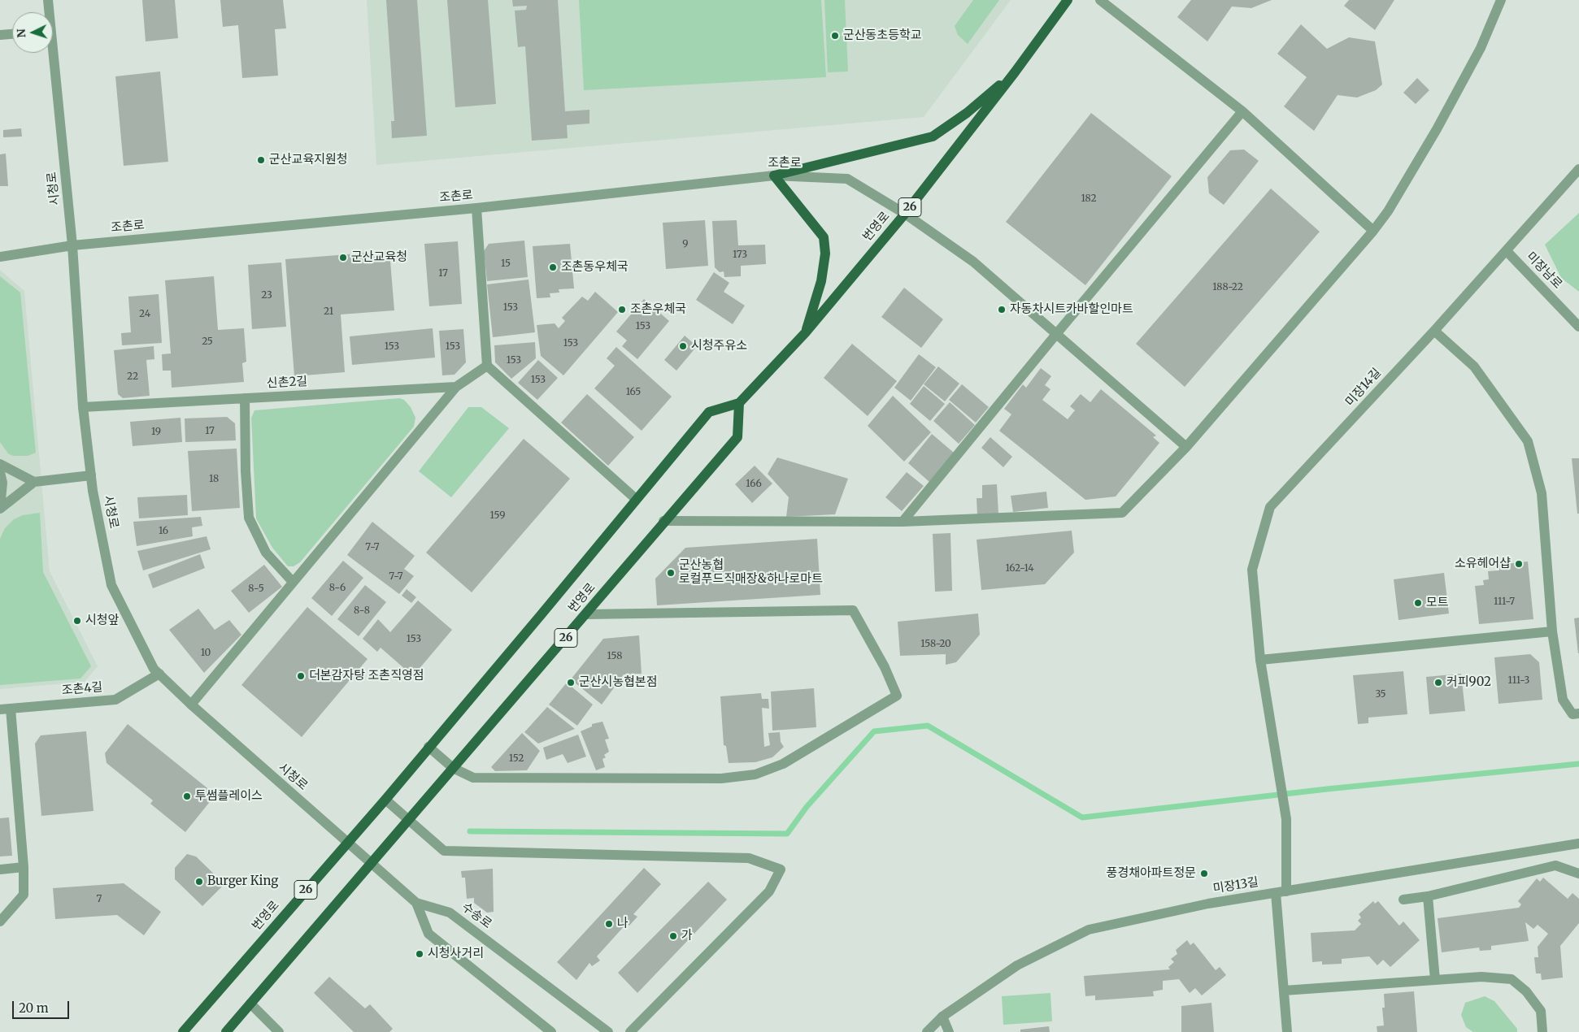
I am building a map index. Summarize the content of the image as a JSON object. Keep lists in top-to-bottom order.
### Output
{
  "streets": {
    "main road": ["26", "번영로"],
    "street": [
      "조촌로",
      "시청로",
      "미장남로",
      "신촌2길",
      "미장14길",
      "조촌4길",
      "미장13길",
      "수송로"
    ]
  },
  "crossings": [
    ["조촌로", "시청로"],
    ["조촌로", "번영로"],
    ["시청로", "번영로"],
    ["시청로", "신촌2길"],
    ["시청로", "조촌4길"],
    ["시청로", "수송로"],
    ["미장남로", "미장14길"],
    ["미장14길", "미장13길"]
  ],
  "places": [
    "군산동초등학교",
    "군산교육지원청",
    "군산교육청",
    "조촌동우체국",
    "조촌우체국",
    "자동차시트카바할인마트",
    "시청주유소",
    "소유헤어샵",
    "군산농협 로컬푸드직매장&하나로마트",
    "모트",
    "시청앞",
    "더본감자탕 조촌직영점",
    "군산시농협본점",
    "커피902",
    "투썸플레이스",
    "풍경채아파트정문",
    "Burger King",
    "나",
    "가",
    "시청사거리"
  ],
  "house_numbers": [
    "182",
    "9",
    "173",
    "15",
    "17",
    "188-22",
    "23",
    "153",
    "21",
    "24",
    "153",
    "25",
    "153",
    "153",
    "153",
    "153",
    "22",
    "153",
    "165",
    "17",
    "19",
    "18",
    "166",
    "159",
    "16",
    "7-7",
    "162-14",
    "7-7",
    "8-6",
    "8-5",
    "111-7",
    "8-8",
    "153",
    "158-20",
    "10",
    "158",
    "111-3",
    "35",
    "152",
    "7"
  ],
  "scale_bar": "20 m",
  "north": "left"
}
